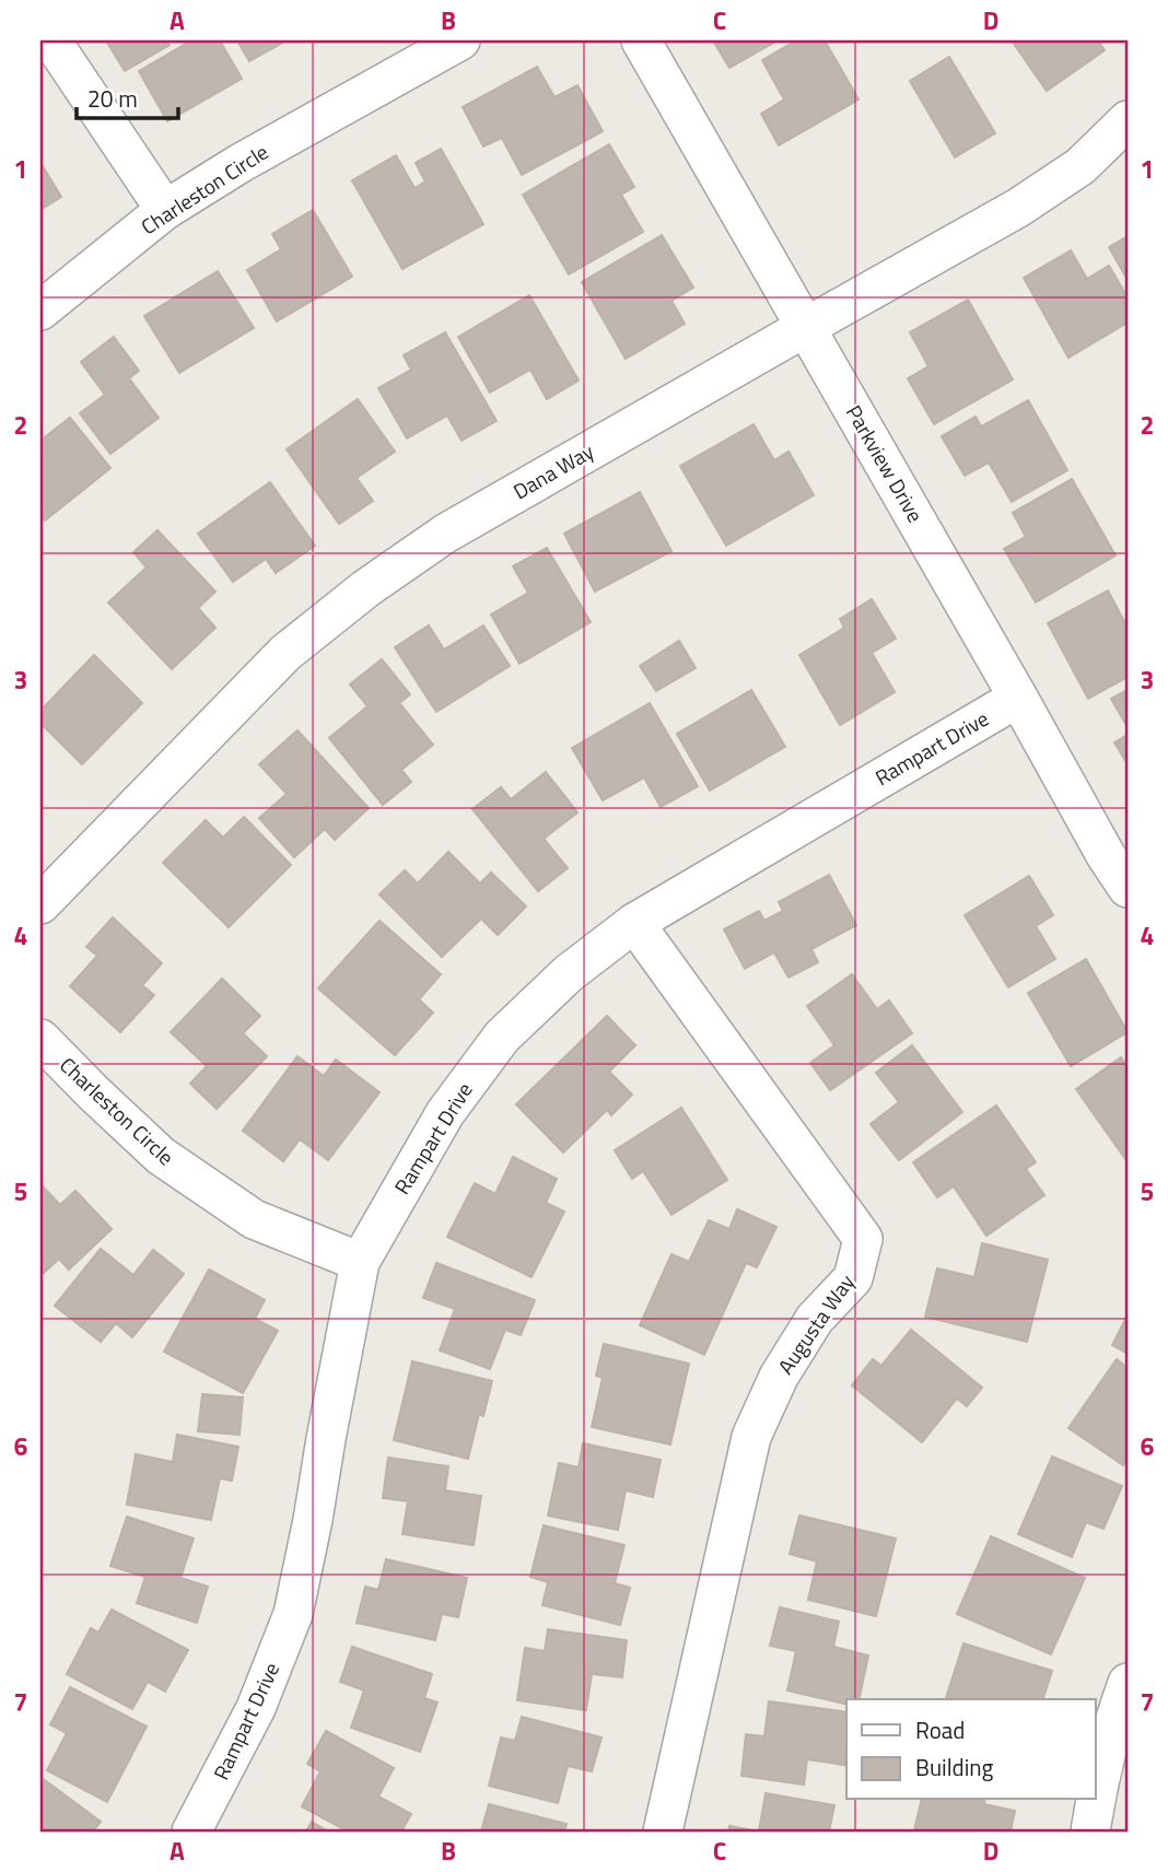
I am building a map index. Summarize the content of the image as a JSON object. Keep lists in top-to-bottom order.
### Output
{
  "streets": {
    "street": [
      "Charleston Circle",
      "Parkview Drive",
      "Dana Way",
      "Rampart Drive",
      "Augusta Way"
    ]
  },
  "crossings": [
    ["Charleston Circle", "Rampart Drive"],
    ["Parkview Drive", "Dana Way"],
    ["Parkview Drive", "Rampart Drive"],
    ["Rampart Drive", "Augusta Way"]
  ],
  "legend": ["Road", "Building"],
  "scale_bar": "20 m",
  "grid": {
    "columns": [
      "A",
      "B",
      "C",
      "D"
    ],
    "rows": [
      "1",
      "2",
      "3",
      "4",
      "5",
      "6",
      "7"
    ]
  }
}
